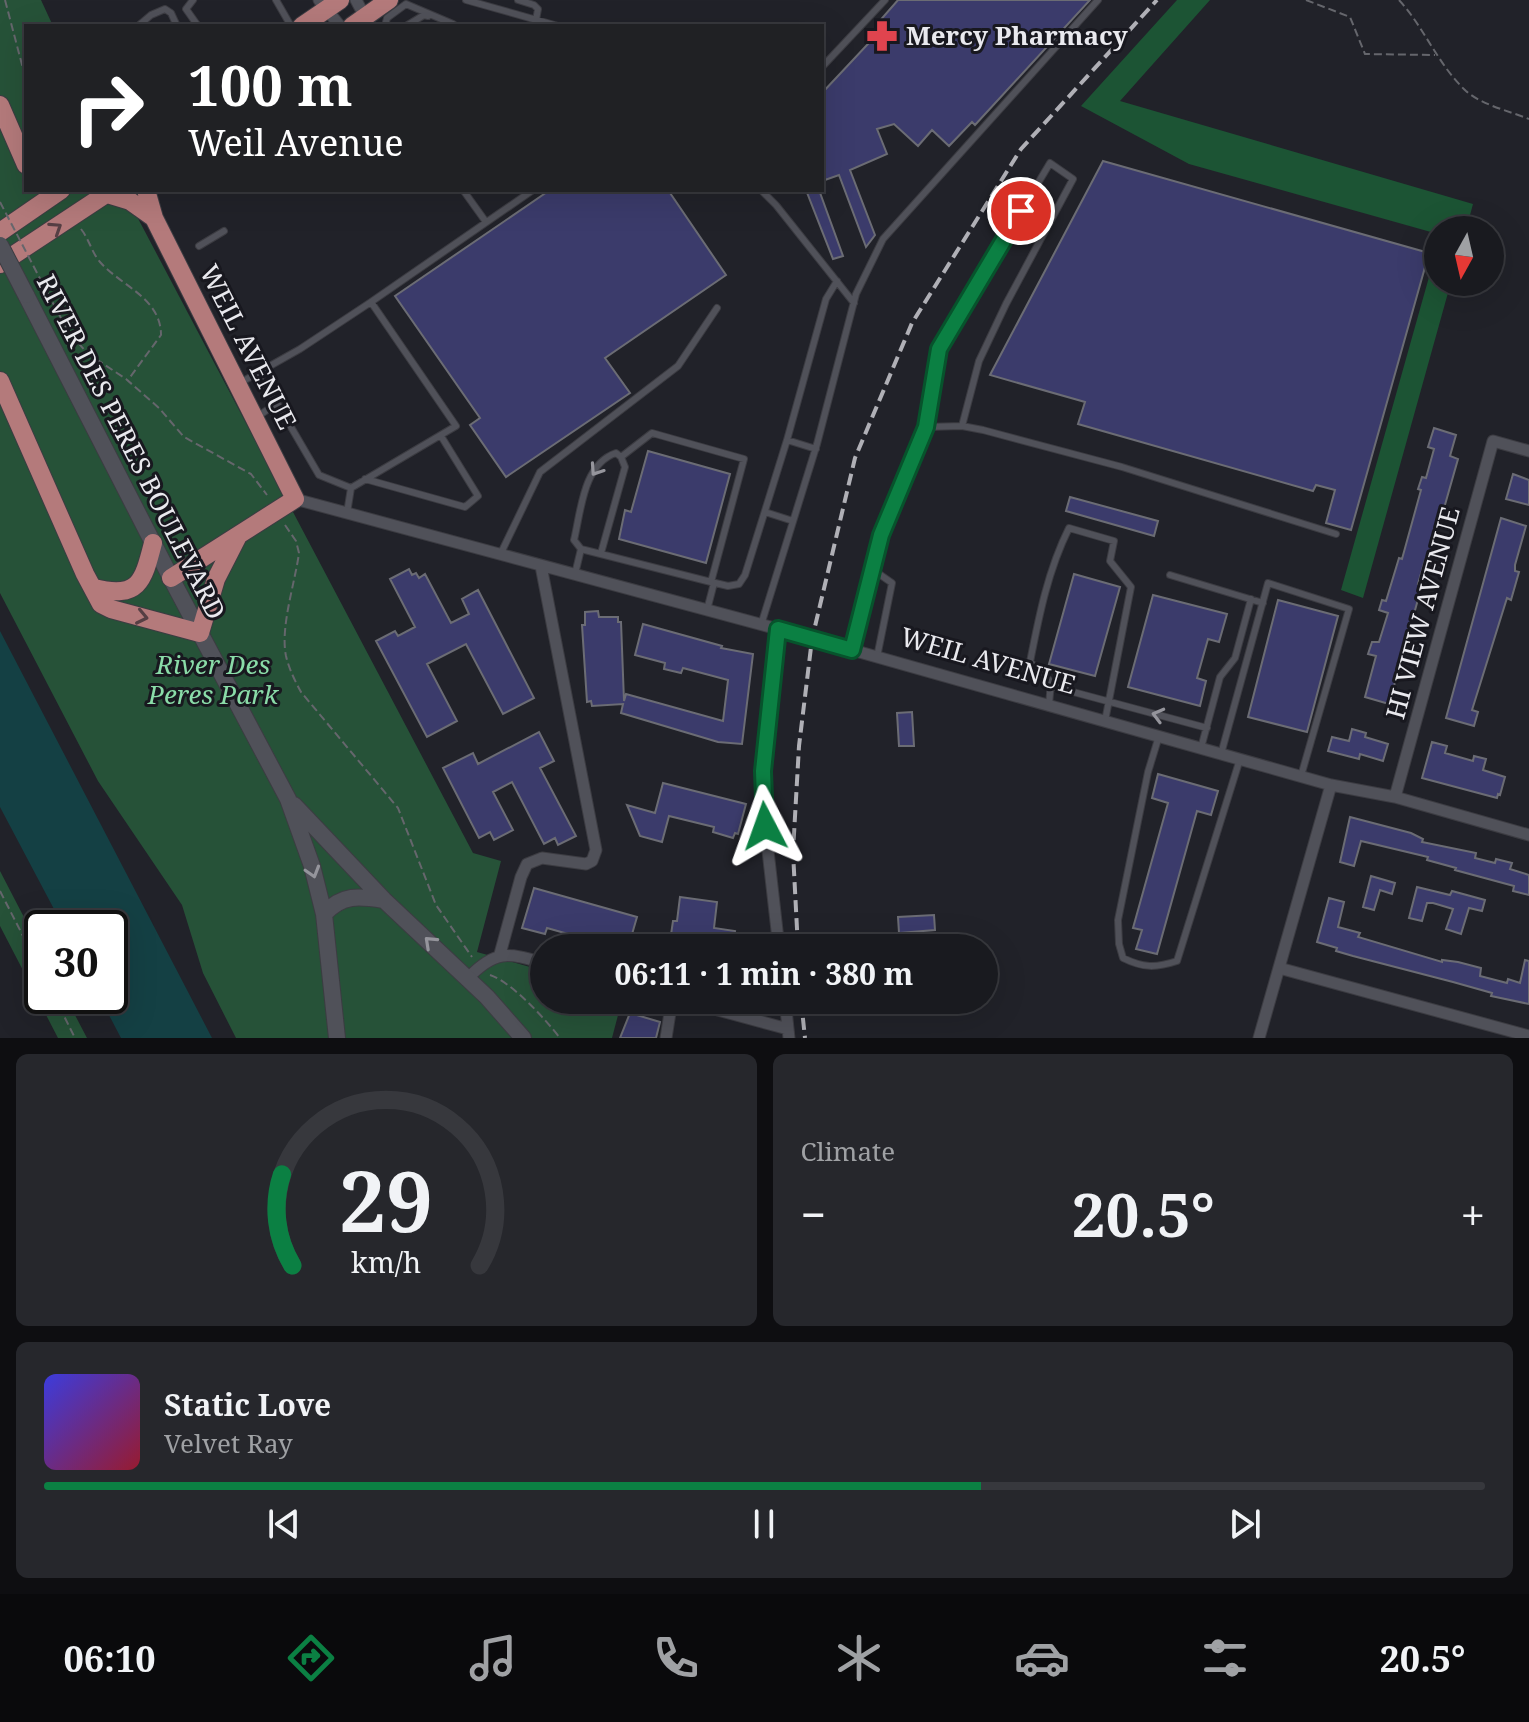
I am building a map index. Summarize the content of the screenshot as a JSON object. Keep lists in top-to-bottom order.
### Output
{
  "streets": {
    "main road": ["WEIL AVENUE", "RIVER DES PERES BOULEVARD"],
    "street": ["HI VIEW AVENUE"]
  },
  "crossings": [
    ["WEIL AVENUE", "HI VIEW AVENUE"]
  ],
  "parks": ["River Des Peres Park"],
  "places": {
    "pharmacy": ["Mercy Pharmacy"]
  },
  "north": "bottom",
  "page": {
    "turn": ["100 m", "Weil Avenue"],
    "limit": "30",
    "trip": "06:11 · 1 min · 380 m",
    "tile": "Climate",
    "heat": ["−", "20.5°", "+"],
    "song": ["Static Love", "Velvet Ray"],
    "tabs": ["06:10", "20.5°"],
    "gauge": ["29", "km/h"]
  }
}
